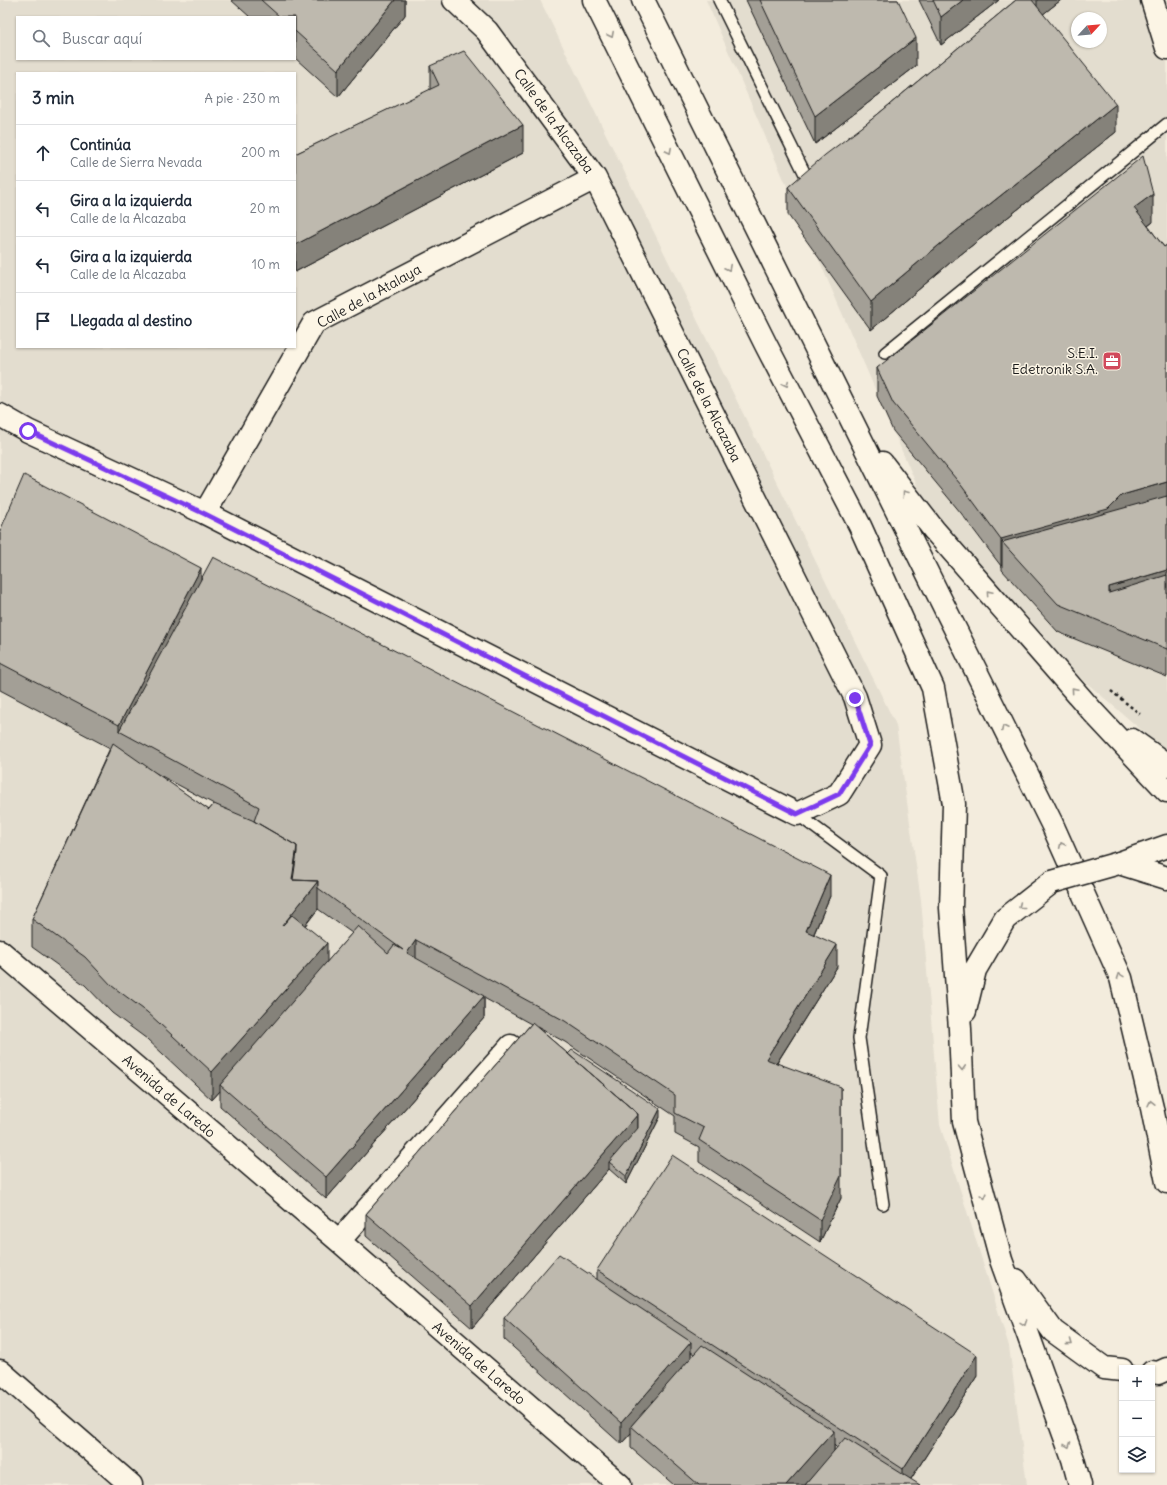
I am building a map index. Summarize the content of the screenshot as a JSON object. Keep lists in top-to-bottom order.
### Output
{
  "streets": {
    "main road": ["Calle de la Alcazaba", "Calle de la Atalaya", "Avenida de Laredo"]
  },
  "crossings": [
    ["Calle de la Alcazaba", "Calle de la Atalaya"]
  ],
  "places": {
    "office": ["S.E.I. Edetronik S.A."]
  },
  "north": "top right",
  "page": {
    "search": "Buscar aquí",
    "heading": ["3 min", "A pie · 230 m"],
    "list": [
      ["Continúa", "Calle de Sierra Nevada", "200 m"],
      ["Gira a la izquierda", "Calle de la Alcazaba", "20 m"],
      ["Gira a la izquierda", "Calle de la Alcazaba", "10 m"],
      "Llegada al destino"
    ],
    "map_buttons": ["+", "−"]
  }
}
